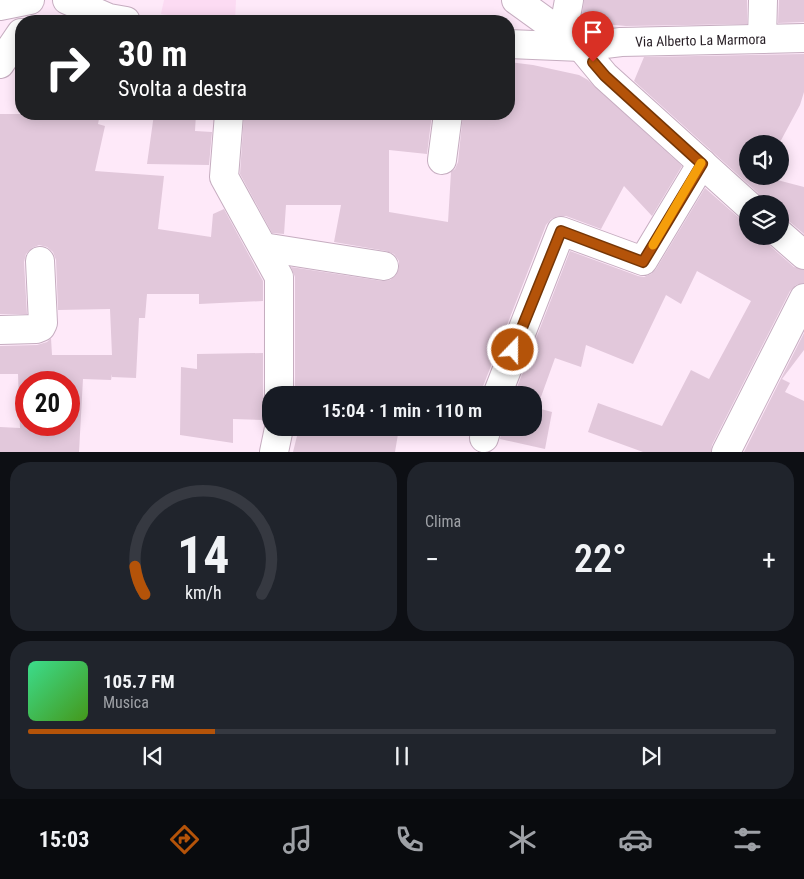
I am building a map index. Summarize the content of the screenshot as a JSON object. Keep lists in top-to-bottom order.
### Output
{
  "streets": {
    "street": ["Via Alberto La Marmora"]
  },
  "page": {
    "turn": ["30 m", "Svolta a destra"],
    "limit": "20",
    "trip": "15:04 · 1 min · 110 m",
    "tile": "Clima",
    "heat": ["−", "22°", "+"],
    "song": ["105.7 FM", "Musica"],
    "tabs": "15:03",
    "gauge": ["14", "km/h"]
  }
}
